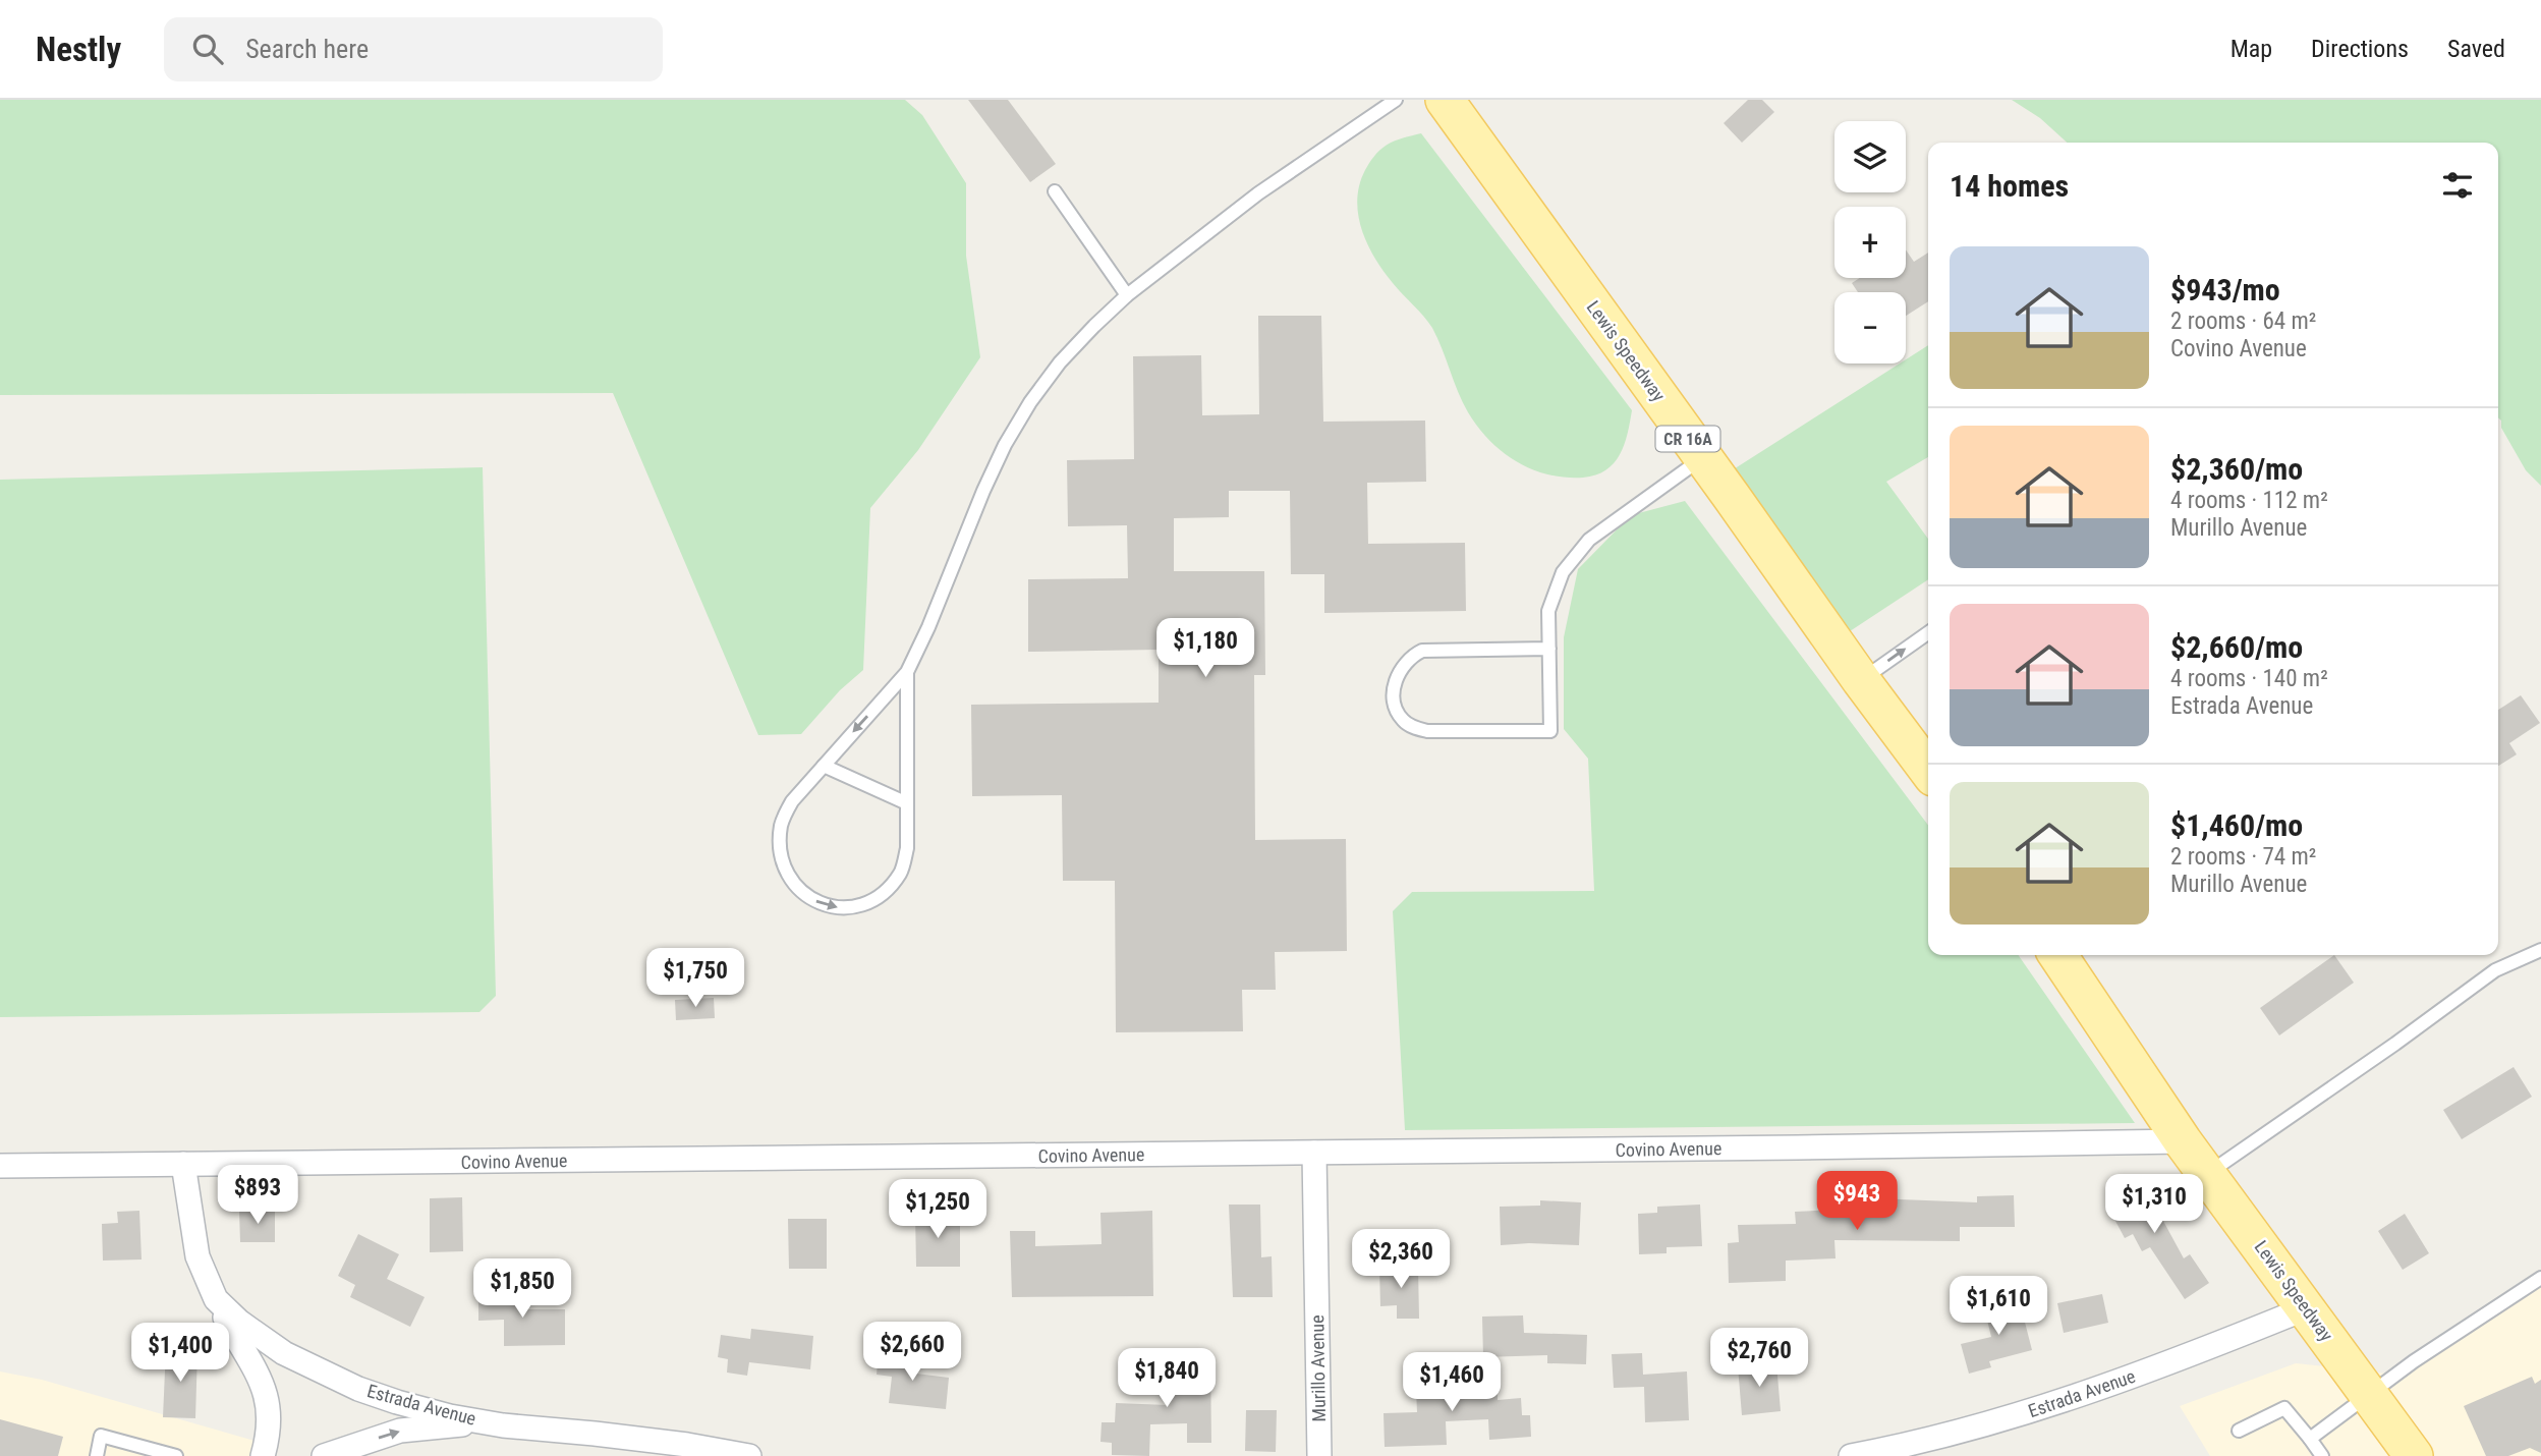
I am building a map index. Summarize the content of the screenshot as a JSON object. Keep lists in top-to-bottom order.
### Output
{
  "streets": {
    "main road": ["Lewis Speedway", "CR 16A"],
    "street": ["Covino Avenue", "Murillo Avenue", "Estrada Avenue"]
  },
  "crossings": [
    ["Lewis Speedway", "Covino Avenue"],
    ["Lewis Speedway", "Estrada Avenue"],
    ["Covino Avenue", "Murillo Avenue"],
    ["Covino Avenue", "Estrada Avenue"]
  ],
  "page": {
    "header": "Nestly",
    "search": "Search here",
    "nav": ["Map", "Directions", "Saved"],
    "map_buttons": ["+", "−"],
    "heading": "14 homes",
    "list": [
      {
        "name": "$943/mo",
        "note": "2 rooms · 64 m² · Covino Avenue"
      },
      {
        "name": "$2,360/mo",
        "note": "4 rooms · 112 m² · Murillo Avenue"
      },
      {
        "name": "$2,660/mo",
        "note": "4 rooms · 140 m² · Estrada Avenue"
      },
      {
        "name": "$1,460/mo",
        "note": "2 rooms · 74 m² · Murillo Avenue"
      }
    ],
    "price": [
      "$1,180",
      "$1,750",
      "$893",
      "$943",
      "$1,310",
      "$1,250",
      "$2,360",
      "$1,850",
      "$1,610",
      "$2,660",
      "$1,400",
      "$2,760",
      "$1,840",
      "$1,460"
    ]
  }
}
